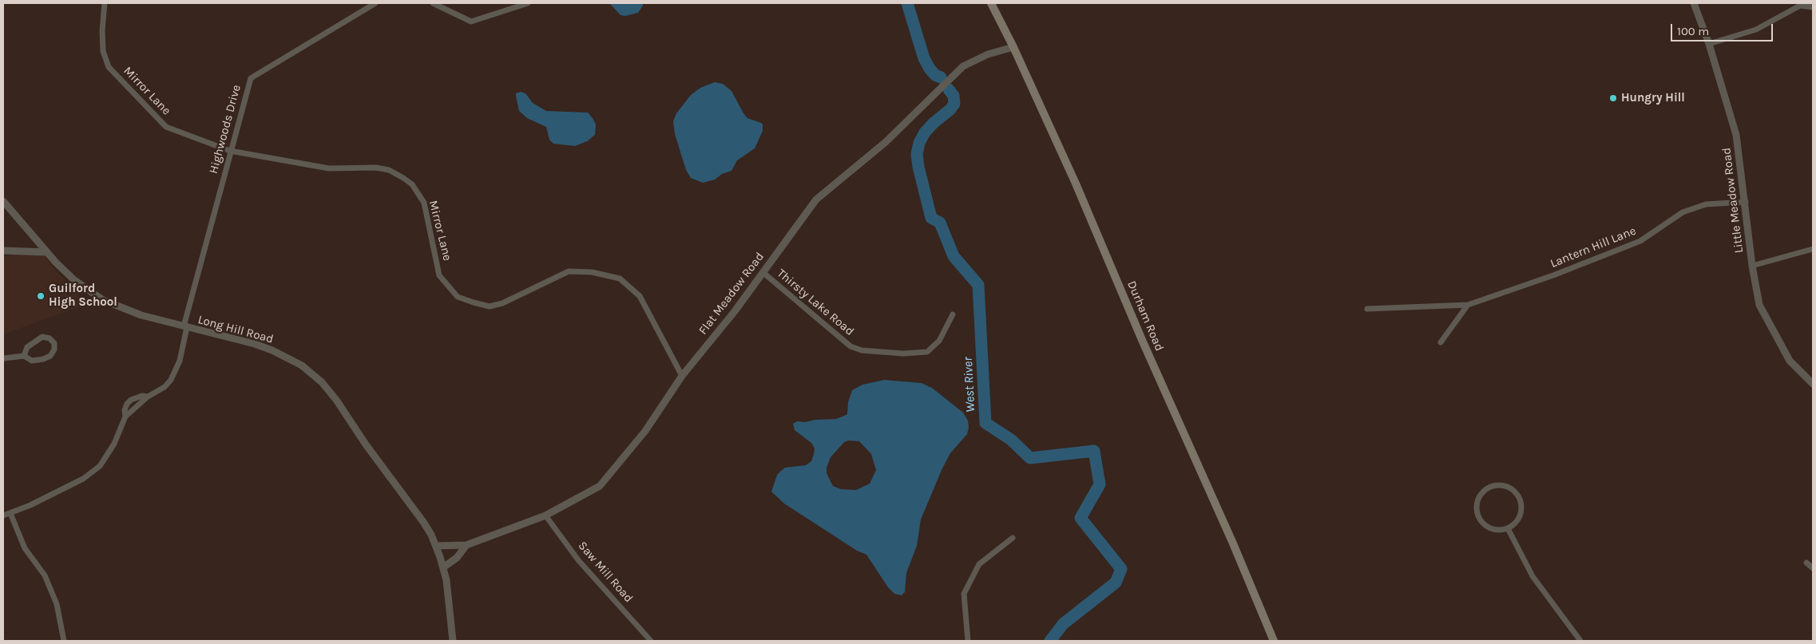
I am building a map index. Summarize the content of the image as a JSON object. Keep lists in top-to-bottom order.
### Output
{
  "streets": {
    "main road": ["Durham Road"],
    "street": [
      "Mirror Lane",
      "Highwoods Drive",
      "Little Meadow Road",
      "Lantern Hill Lane",
      "Flat Meadow Road",
      "Thirsty Lake Road",
      "Long Hill Road",
      "Saw Mill Road"
    ]
  },
  "crossings": [
    ["Mirror Lane", "Highwoods Drive"],
    ["Mirror Lane", "Flat Meadow Road"],
    ["Highwoods Drive", "Long Hill Road"],
    ["Little Meadow Road", "Lantern Hill Lane"],
    ["Flat Meadow Road", "Thirsty Lake Road"],
    ["Flat Meadow Road", "Durham Road"],
    ["Flat Meadow Road", "Long Hill Road"],
    ["Flat Meadow Road", "Saw Mill Road"]
  ],
  "water": ["West River"],
  "places": ["Hungry Hill", "Guilford High School"],
  "scale_bar": "100 m"
}
